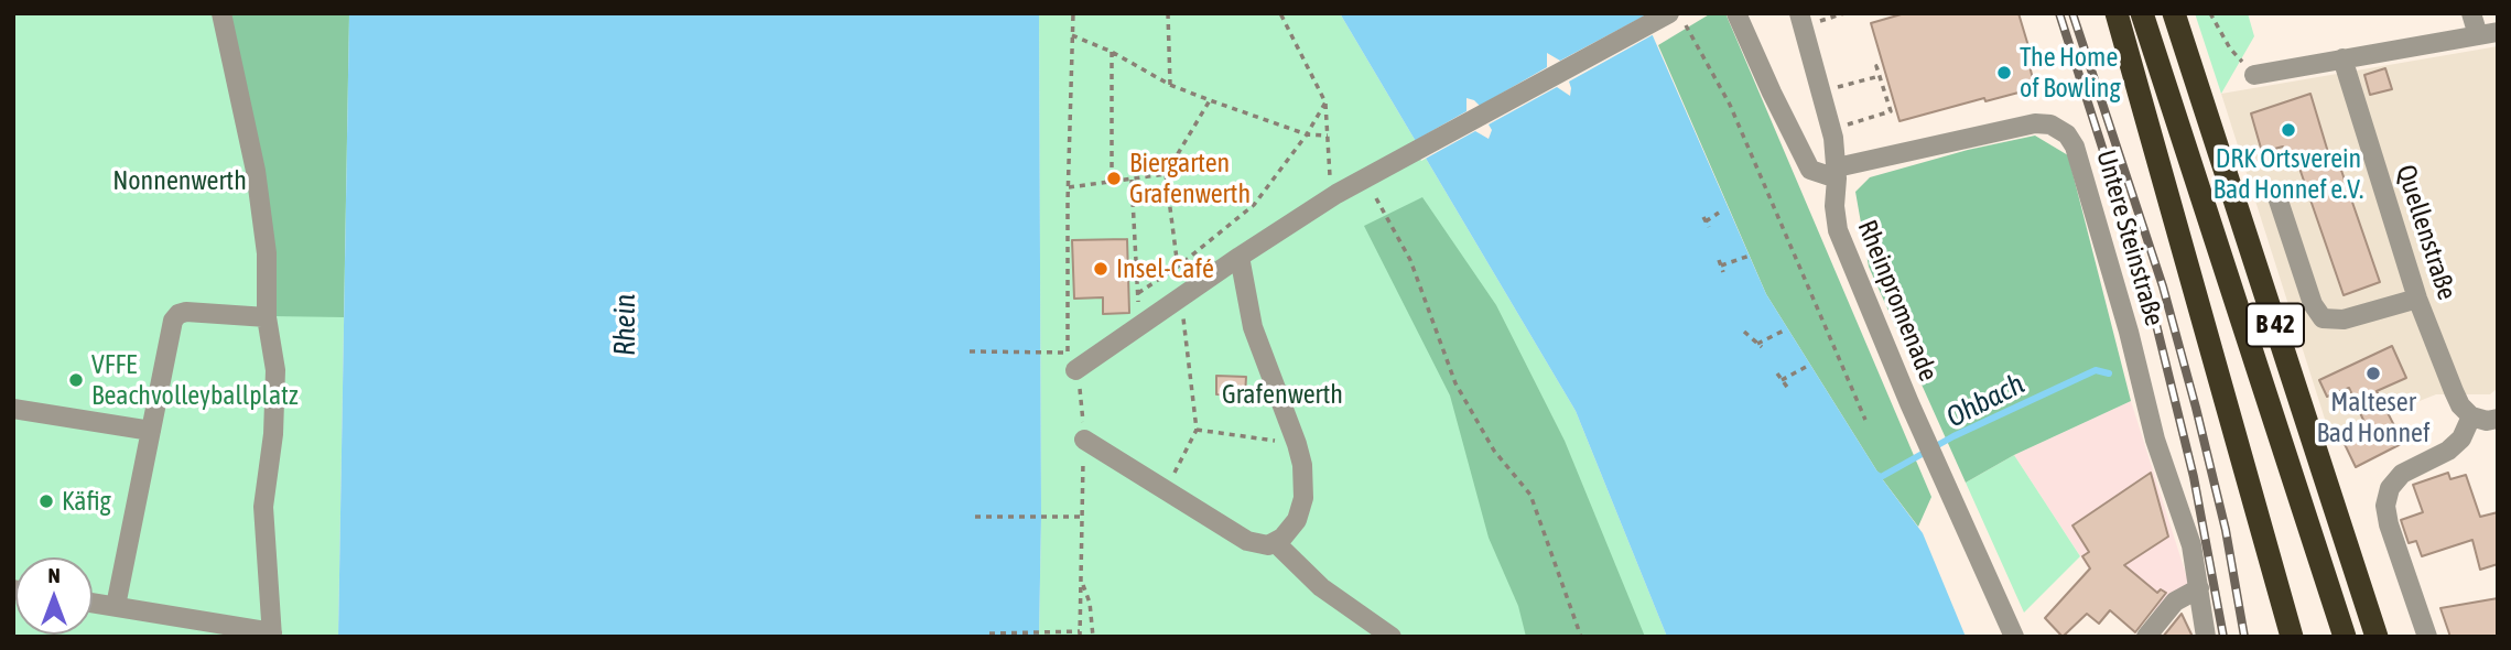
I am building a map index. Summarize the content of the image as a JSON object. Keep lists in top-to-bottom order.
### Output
{
  "streets": {
    "highway": ["B 42"],
    "street": ["Quellenstraße", "Untere Steinstraße", "Rheinpromenade"]
  },
  "crossings": [
    ["Untere Steinstraße", "Rheinpromenade"]
  ],
  "water": ["Rhein", "Ohbach"],
  "parks": ["Nonnenwerth", "Grafenwerth"],
  "places": [
    "The Home of Bowling",
    "DRK Ortsverein Bad Honnef e.V.",
    "Biergarten Grafenwerth",
    "Insel-Café",
    "Malteser Bad Honnef",
    "VFFE Beachvolleyballplatz",
    "Käfig"
  ],
  "north": "top"
}
